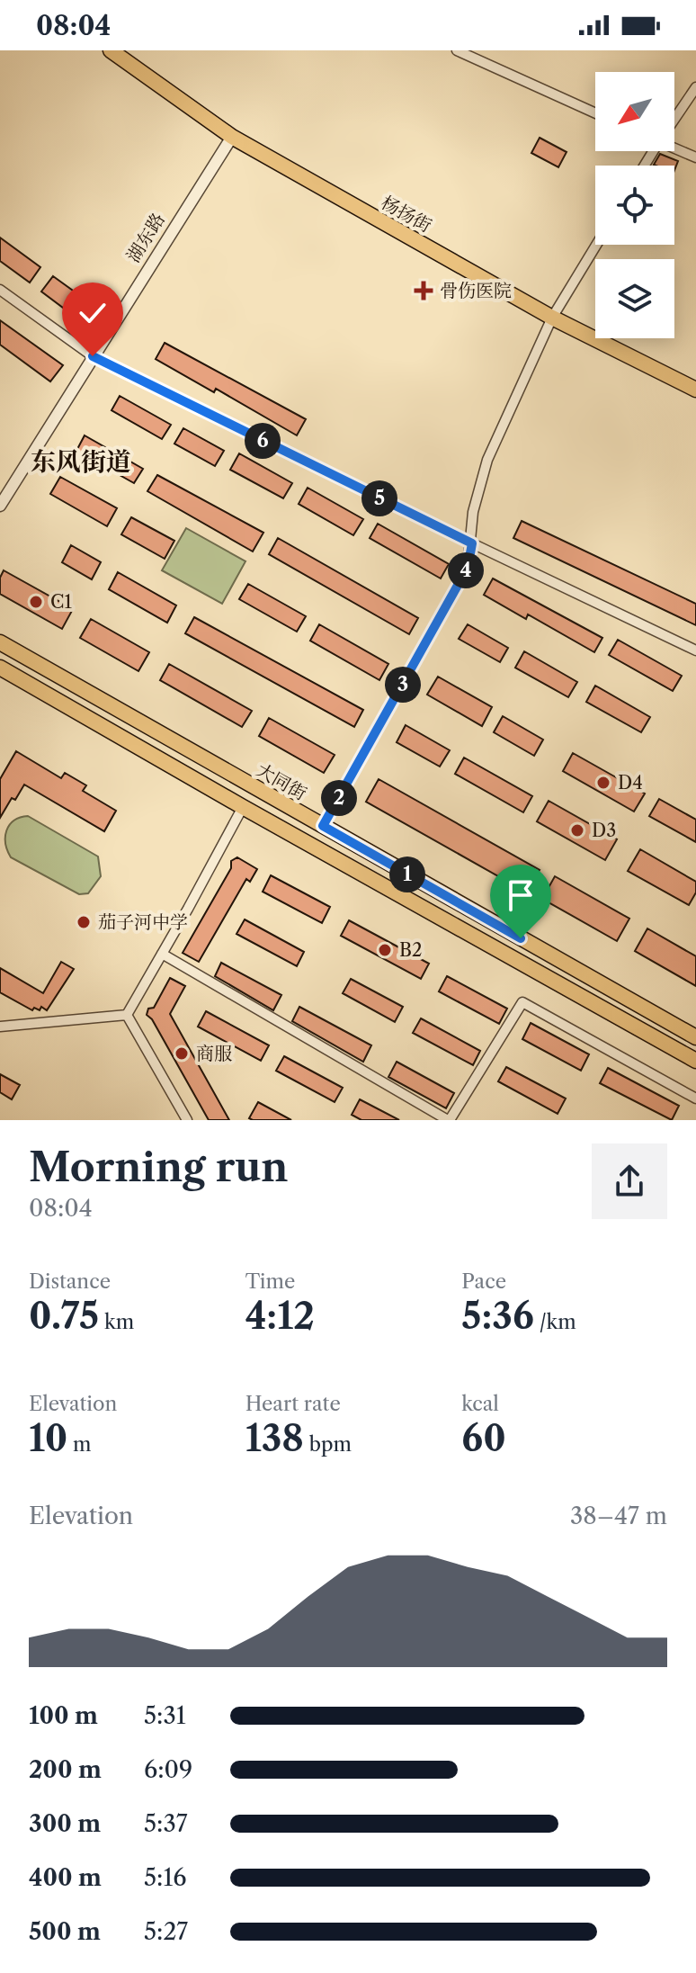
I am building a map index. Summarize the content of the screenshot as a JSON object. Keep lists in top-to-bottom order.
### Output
{
  "streets": {
    "main road": ["杨扬街", "大同街"],
    "street": ["湖东路"]
  },
  "crossings": [
    ["杨扬街", "湖东路"]
  ],
  "districts": ["东风街道"],
  "places": {
    "health": ["骨伤医院"],
    "other": [
      "C1",
      "D4",
      "D3",
      "茄子河中学",
      "B2",
      "商服"
    ]
  },
  "north": "bottom left",
  "page": {
    "status": "08:04",
    "pins": [
      "6",
      "5",
      "4",
      "3",
      "2",
      "1"
    ],
    "heading": ["Morning run", "08:04"],
    "stats": [
      ["Distance", "0.75 km"],
      ["Time", "4:12"],
      ["Pace", "5:36 /km"],
      ["Elevation", "10 m"],
      ["Heart rate", "138 bpm"],
      ["kcal", "60"]
    ],
    "chart": ["Elevation", "38–47 m"],
    "list": [
      {
        "name": "100 m",
        "note": "5:31"
      },
      {
        "name": "200 m",
        "note": "6:09"
      },
      {
        "name": "300 m",
        "note": "5:37"
      },
      {
        "name": "400 m",
        "note": "5:16"
      },
      {
        "name": "500 m",
        "note": "5:27"
      }
    ]
  }
}
